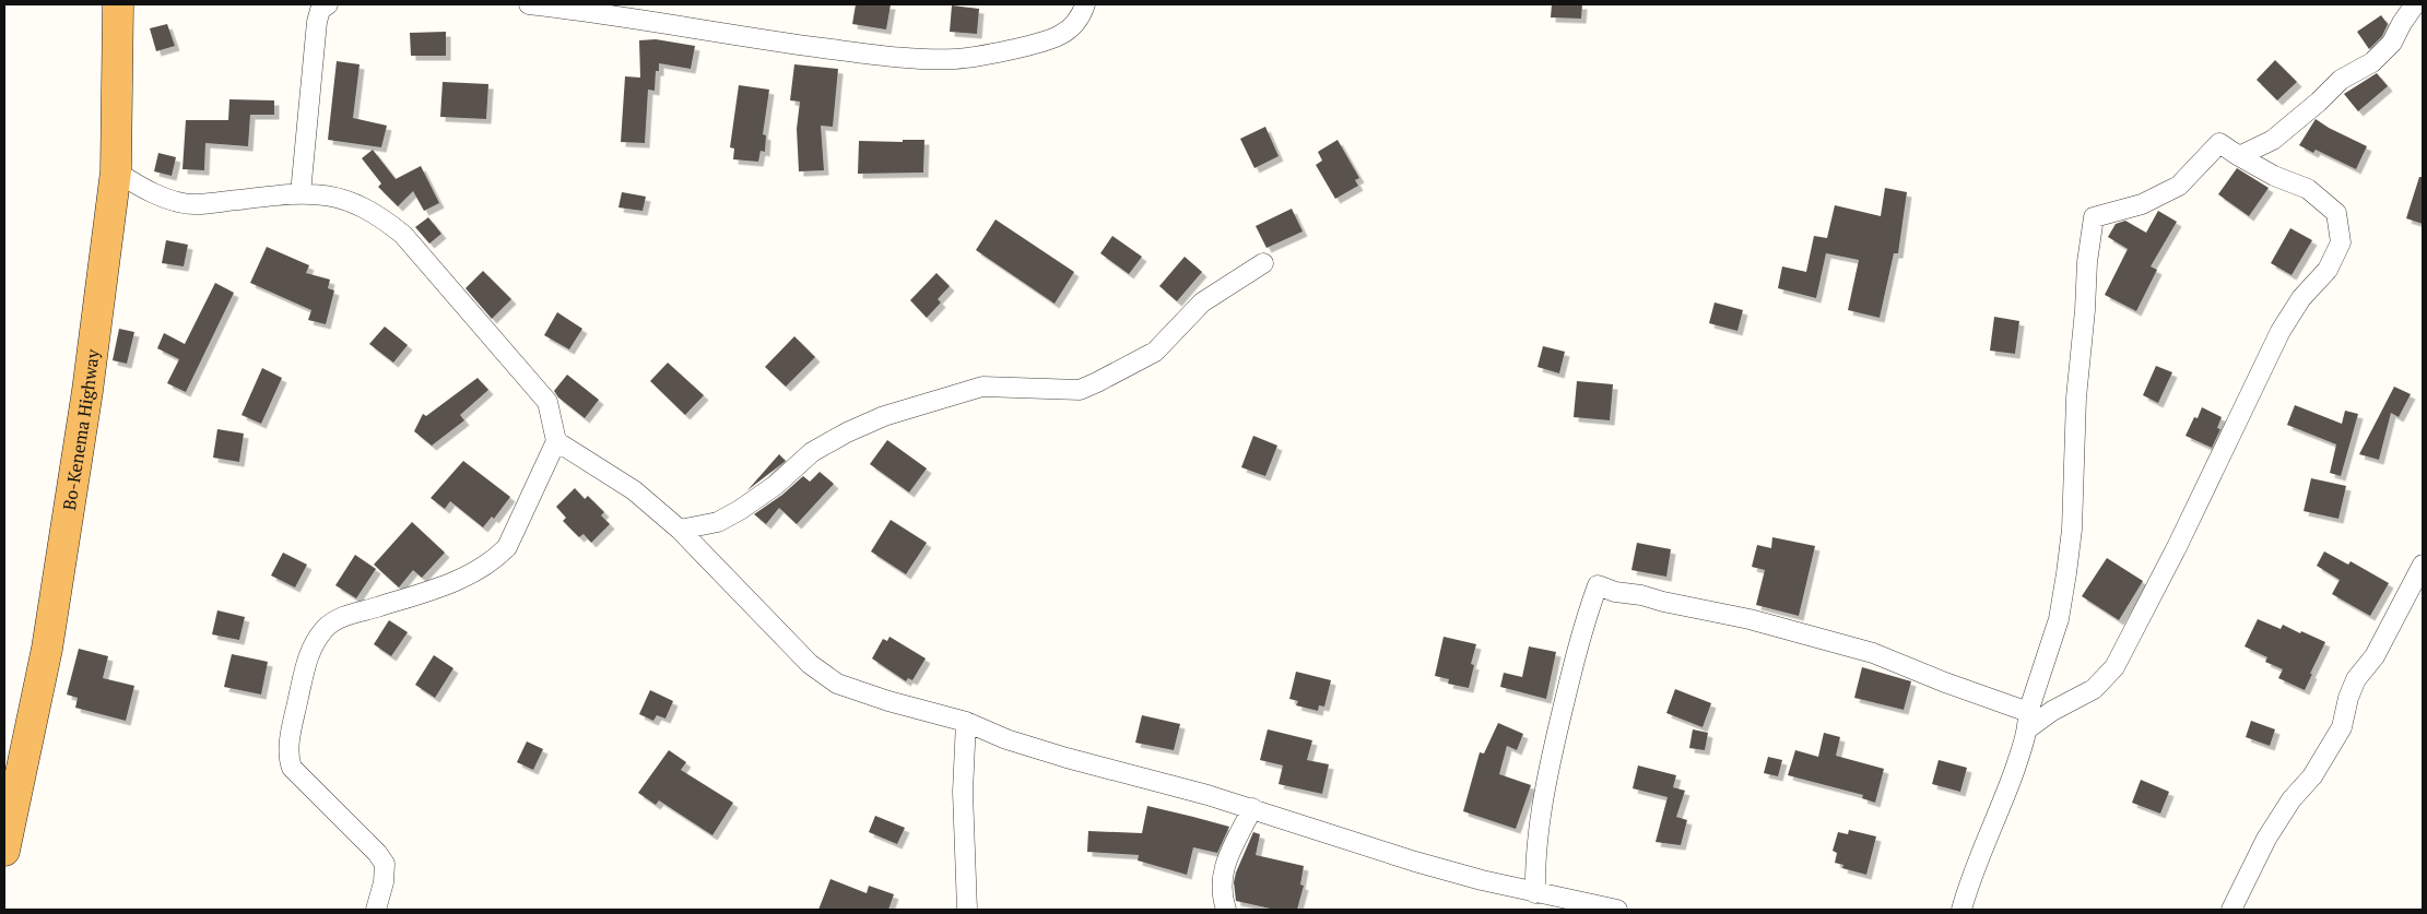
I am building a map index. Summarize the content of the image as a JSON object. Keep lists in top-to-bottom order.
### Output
{
  "streets": {
    "highway": ["Bo-Kenema Highway"]
  }
}
